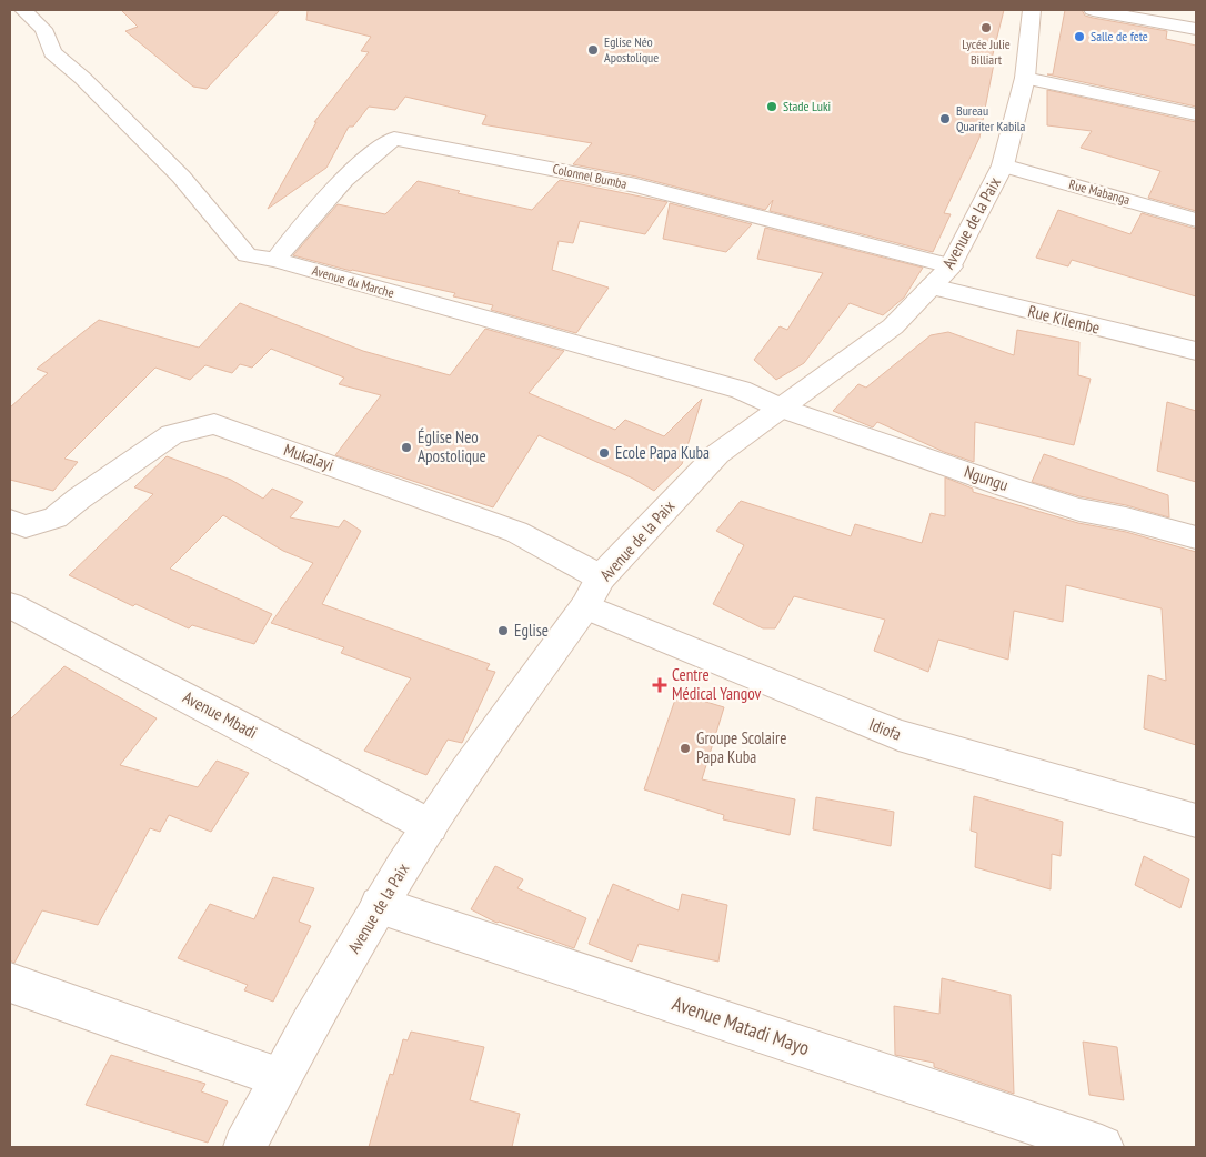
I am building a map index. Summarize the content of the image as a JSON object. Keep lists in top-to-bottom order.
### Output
{
  "streets": {
    "street": [
      "Colonnel Bumba",
      "Rue Mabanga",
      "Avenue de la Paix",
      "Avenue du Marche",
      "Rue Kilembe",
      "Mukalayi",
      "Ngungu",
      "Avenue Mbadi",
      "Idiofa",
      "Avenue Matadi Mayo"
    ]
  },
  "crossings": [
    ["Colonnel Bumba", "Avenue de la Paix"],
    ["Colonnel Bumba", "Avenue du Marche"],
    ["Colonnel Bumba", "Rue Kilembe"],
    ["Rue Mabanga", "Avenue de la Paix"],
    ["Avenue de la Paix", "Avenue du Marche"],
    ["Avenue de la Paix", "Rue Kilembe"],
    ["Avenue de la Paix", "Mukalayi"],
    ["Avenue de la Paix", "Ngungu"],
    ["Avenue de la Paix", "Avenue Mbadi"],
    ["Avenue de la Paix", "Idiofa"],
    ["Avenue de la Paix", "Avenue Matadi Mayo"],
    ["Avenue du Marche", "Ngungu"]
  ],
  "places": {
    "other": [
      "Lycée Julie Billiart",
      "Salle de fete",
      "Eglise Néo Apostolique",
      "Stade Luki",
      "Bureau Quariter Kabila",
      "Église Neo Apostolique",
      "Ecole Papa Kuba",
      "Eglise",
      "Groupe Scolaire Papa Kuba"
    ],
    "health": ["Centre Médical Yangov"]
  }
}
